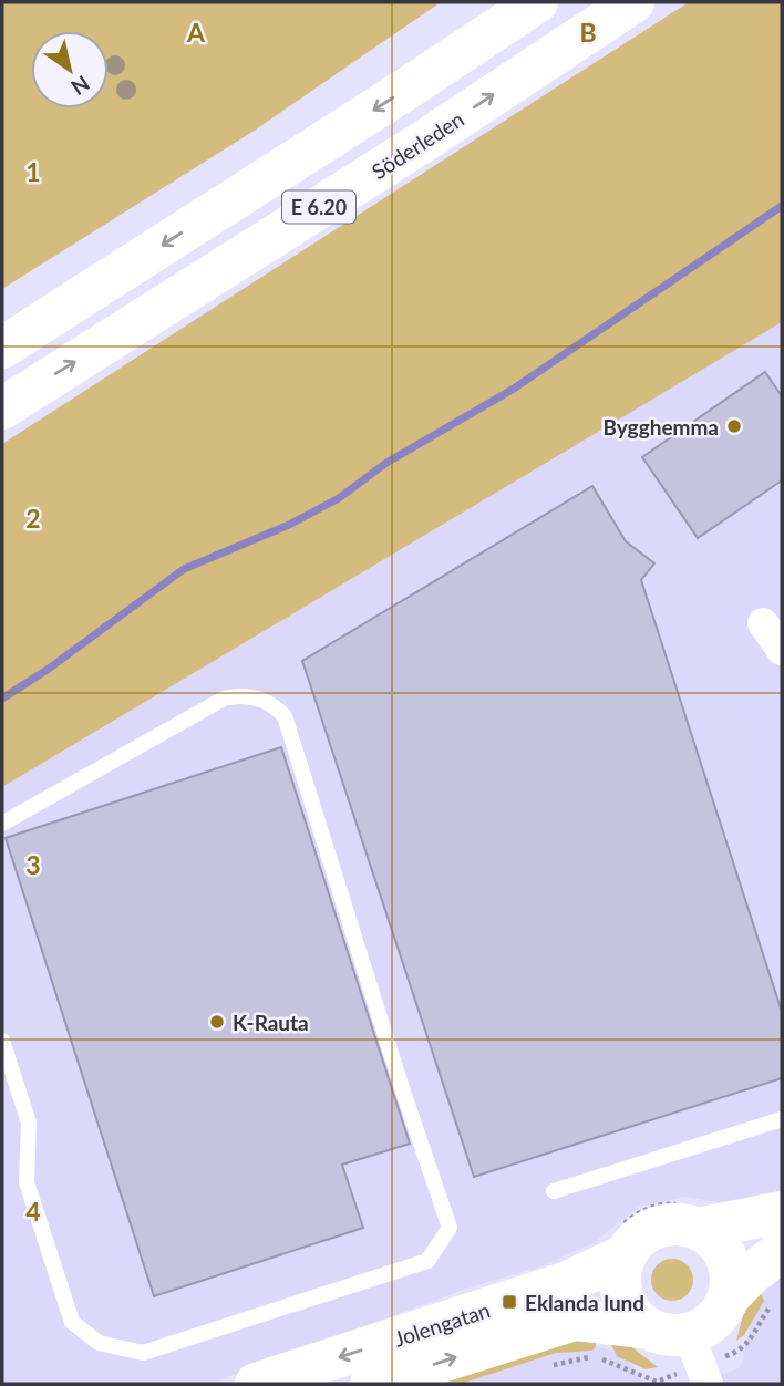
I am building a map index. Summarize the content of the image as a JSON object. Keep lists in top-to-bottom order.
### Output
{
  "streets": {
    "main road": ["Söderleden", "E 6.20", "Jolengatan"]
  },
  "places": {
    "other": ["Bygghemma", "K-Rauta"],
    "transit": ["Eklanda lund"]
  },
  "north": "bottom right",
  "grid": {
    "columns": ["A", "B"],
    "rows": [
      "1",
      "2",
      "3",
      "4"
    ]
  }
}
